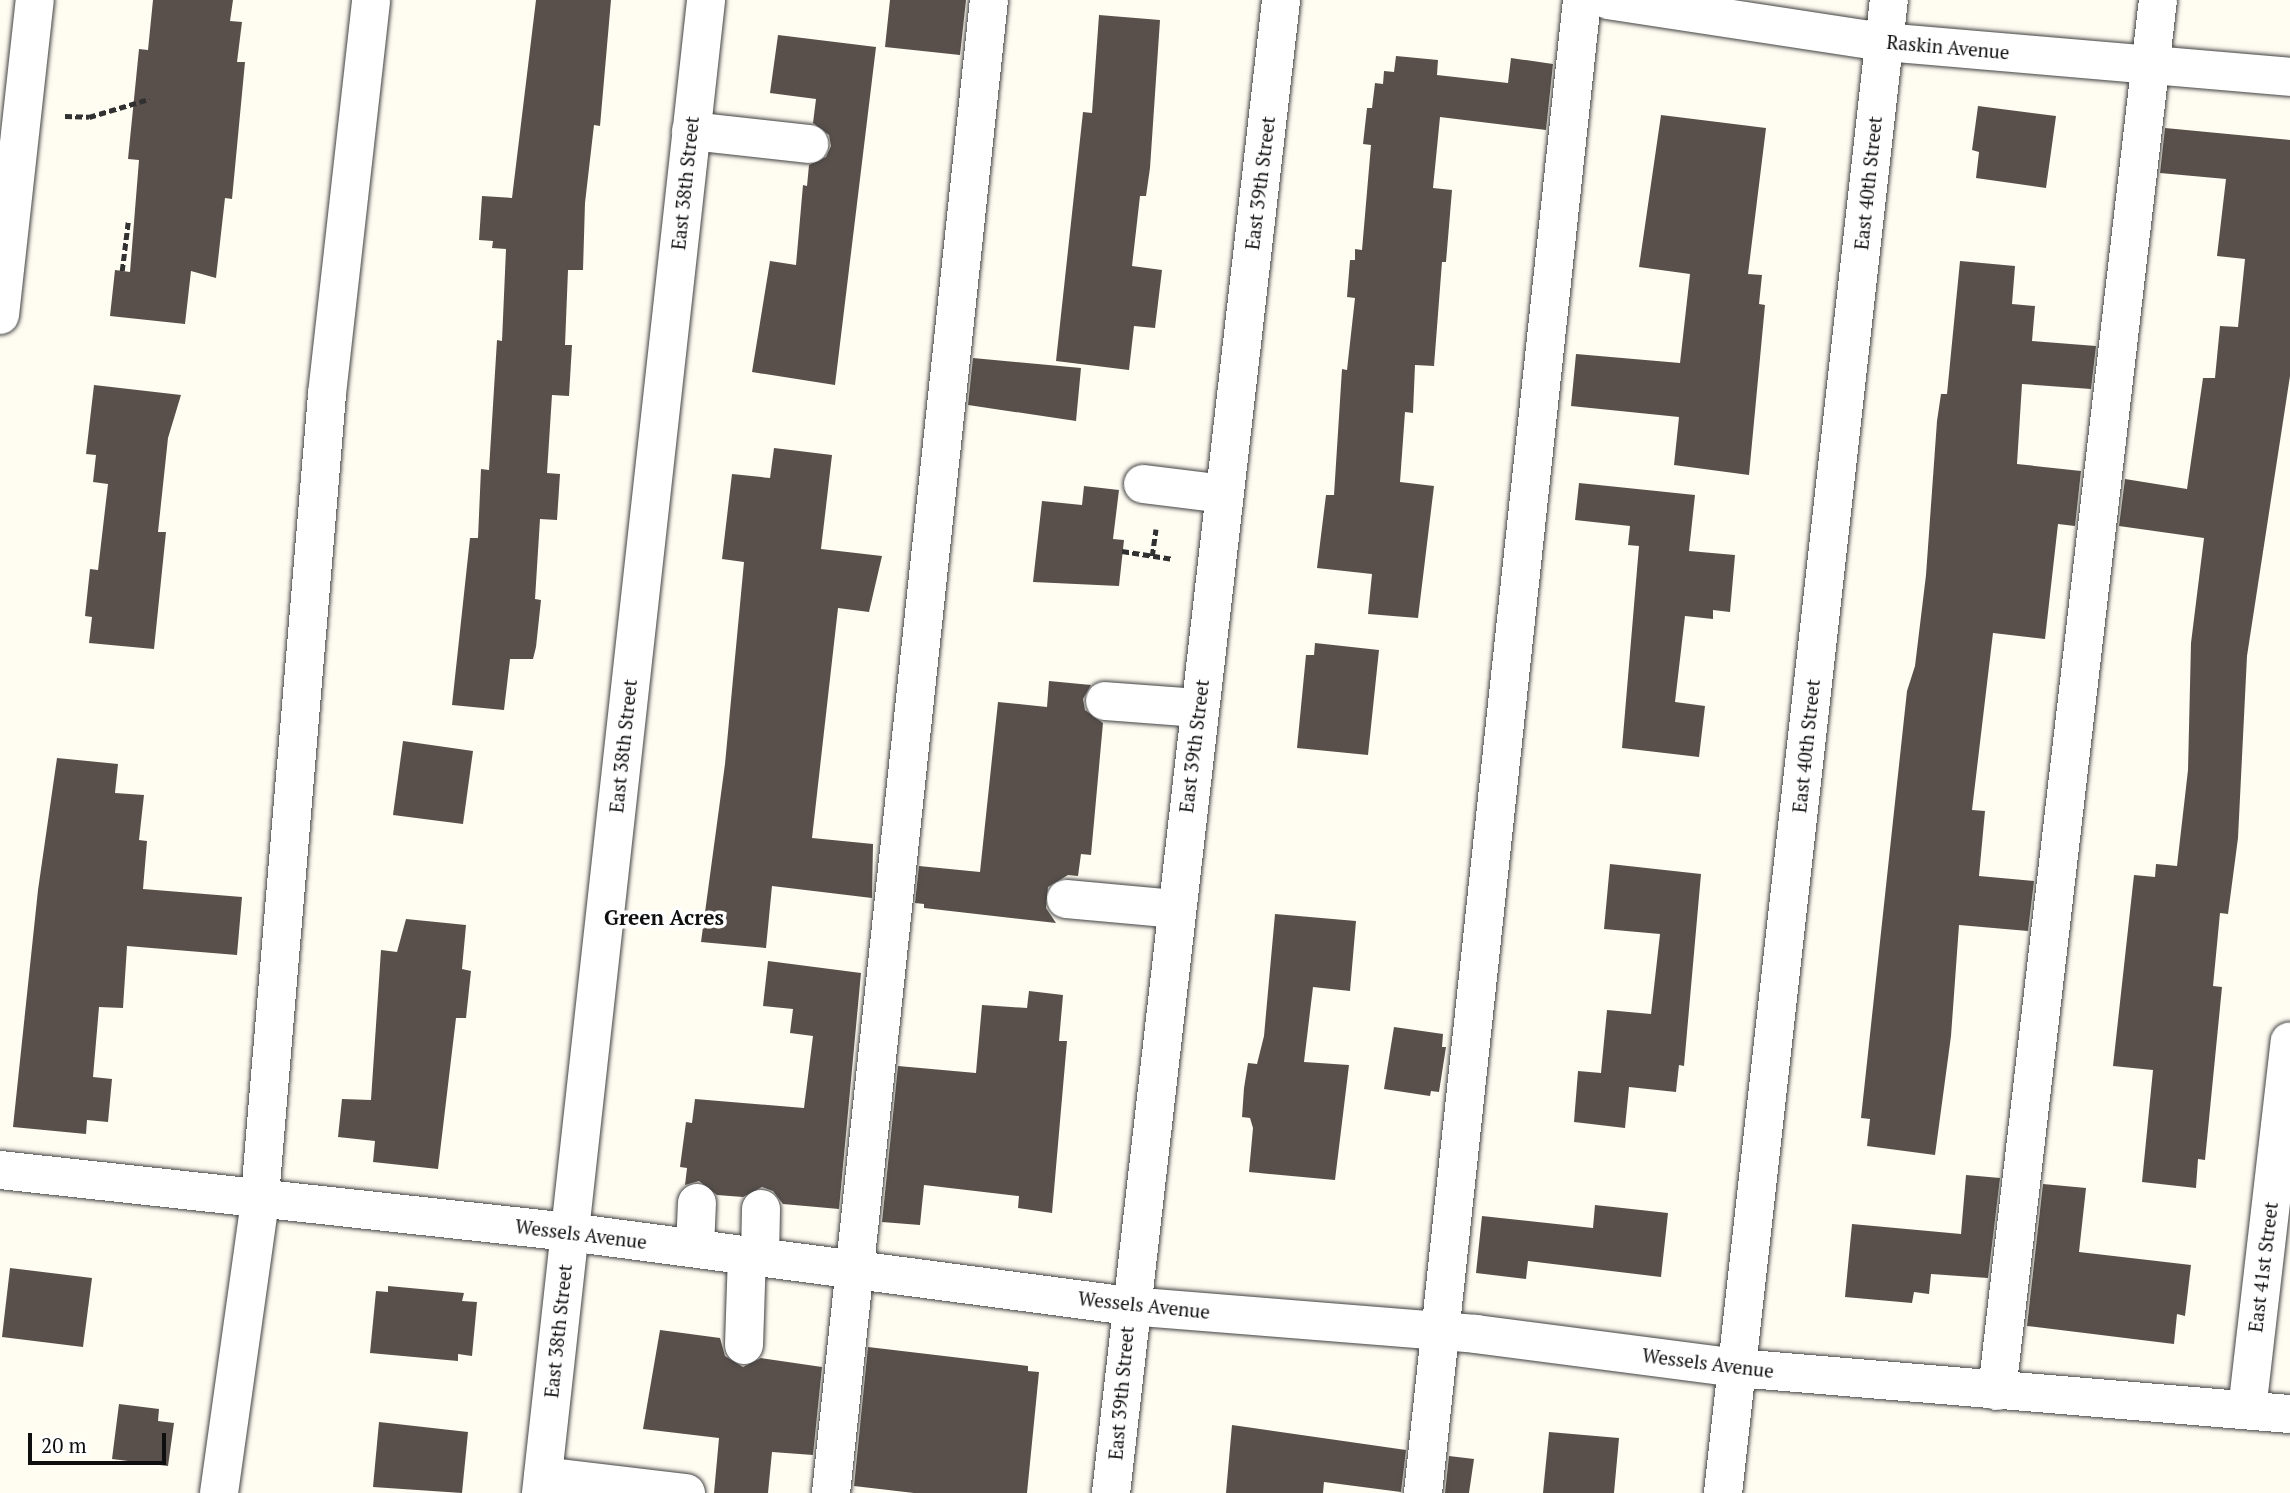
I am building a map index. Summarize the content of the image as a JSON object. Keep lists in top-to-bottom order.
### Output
{
  "streets": {
    "street": [
      "Raskin Avenue",
      "East 38th Street",
      "East 39th Street",
      "East 40th Street",
      "Wessels Avenue",
      "East 41st Street"
    ]
  },
  "crossings": [
    ["Raskin Avenue", "East 40th Street"],
    ["East 38th Street", "Wessels Avenue"],
    ["East 39th Street", "Wessels Avenue"],
    ["East 40th Street", "Wessels Avenue"],
    ["Wessels Avenue", "East 41st Street"]
  ],
  "districts": ["Green Acres"],
  "scale_bar": "20 m"
}
